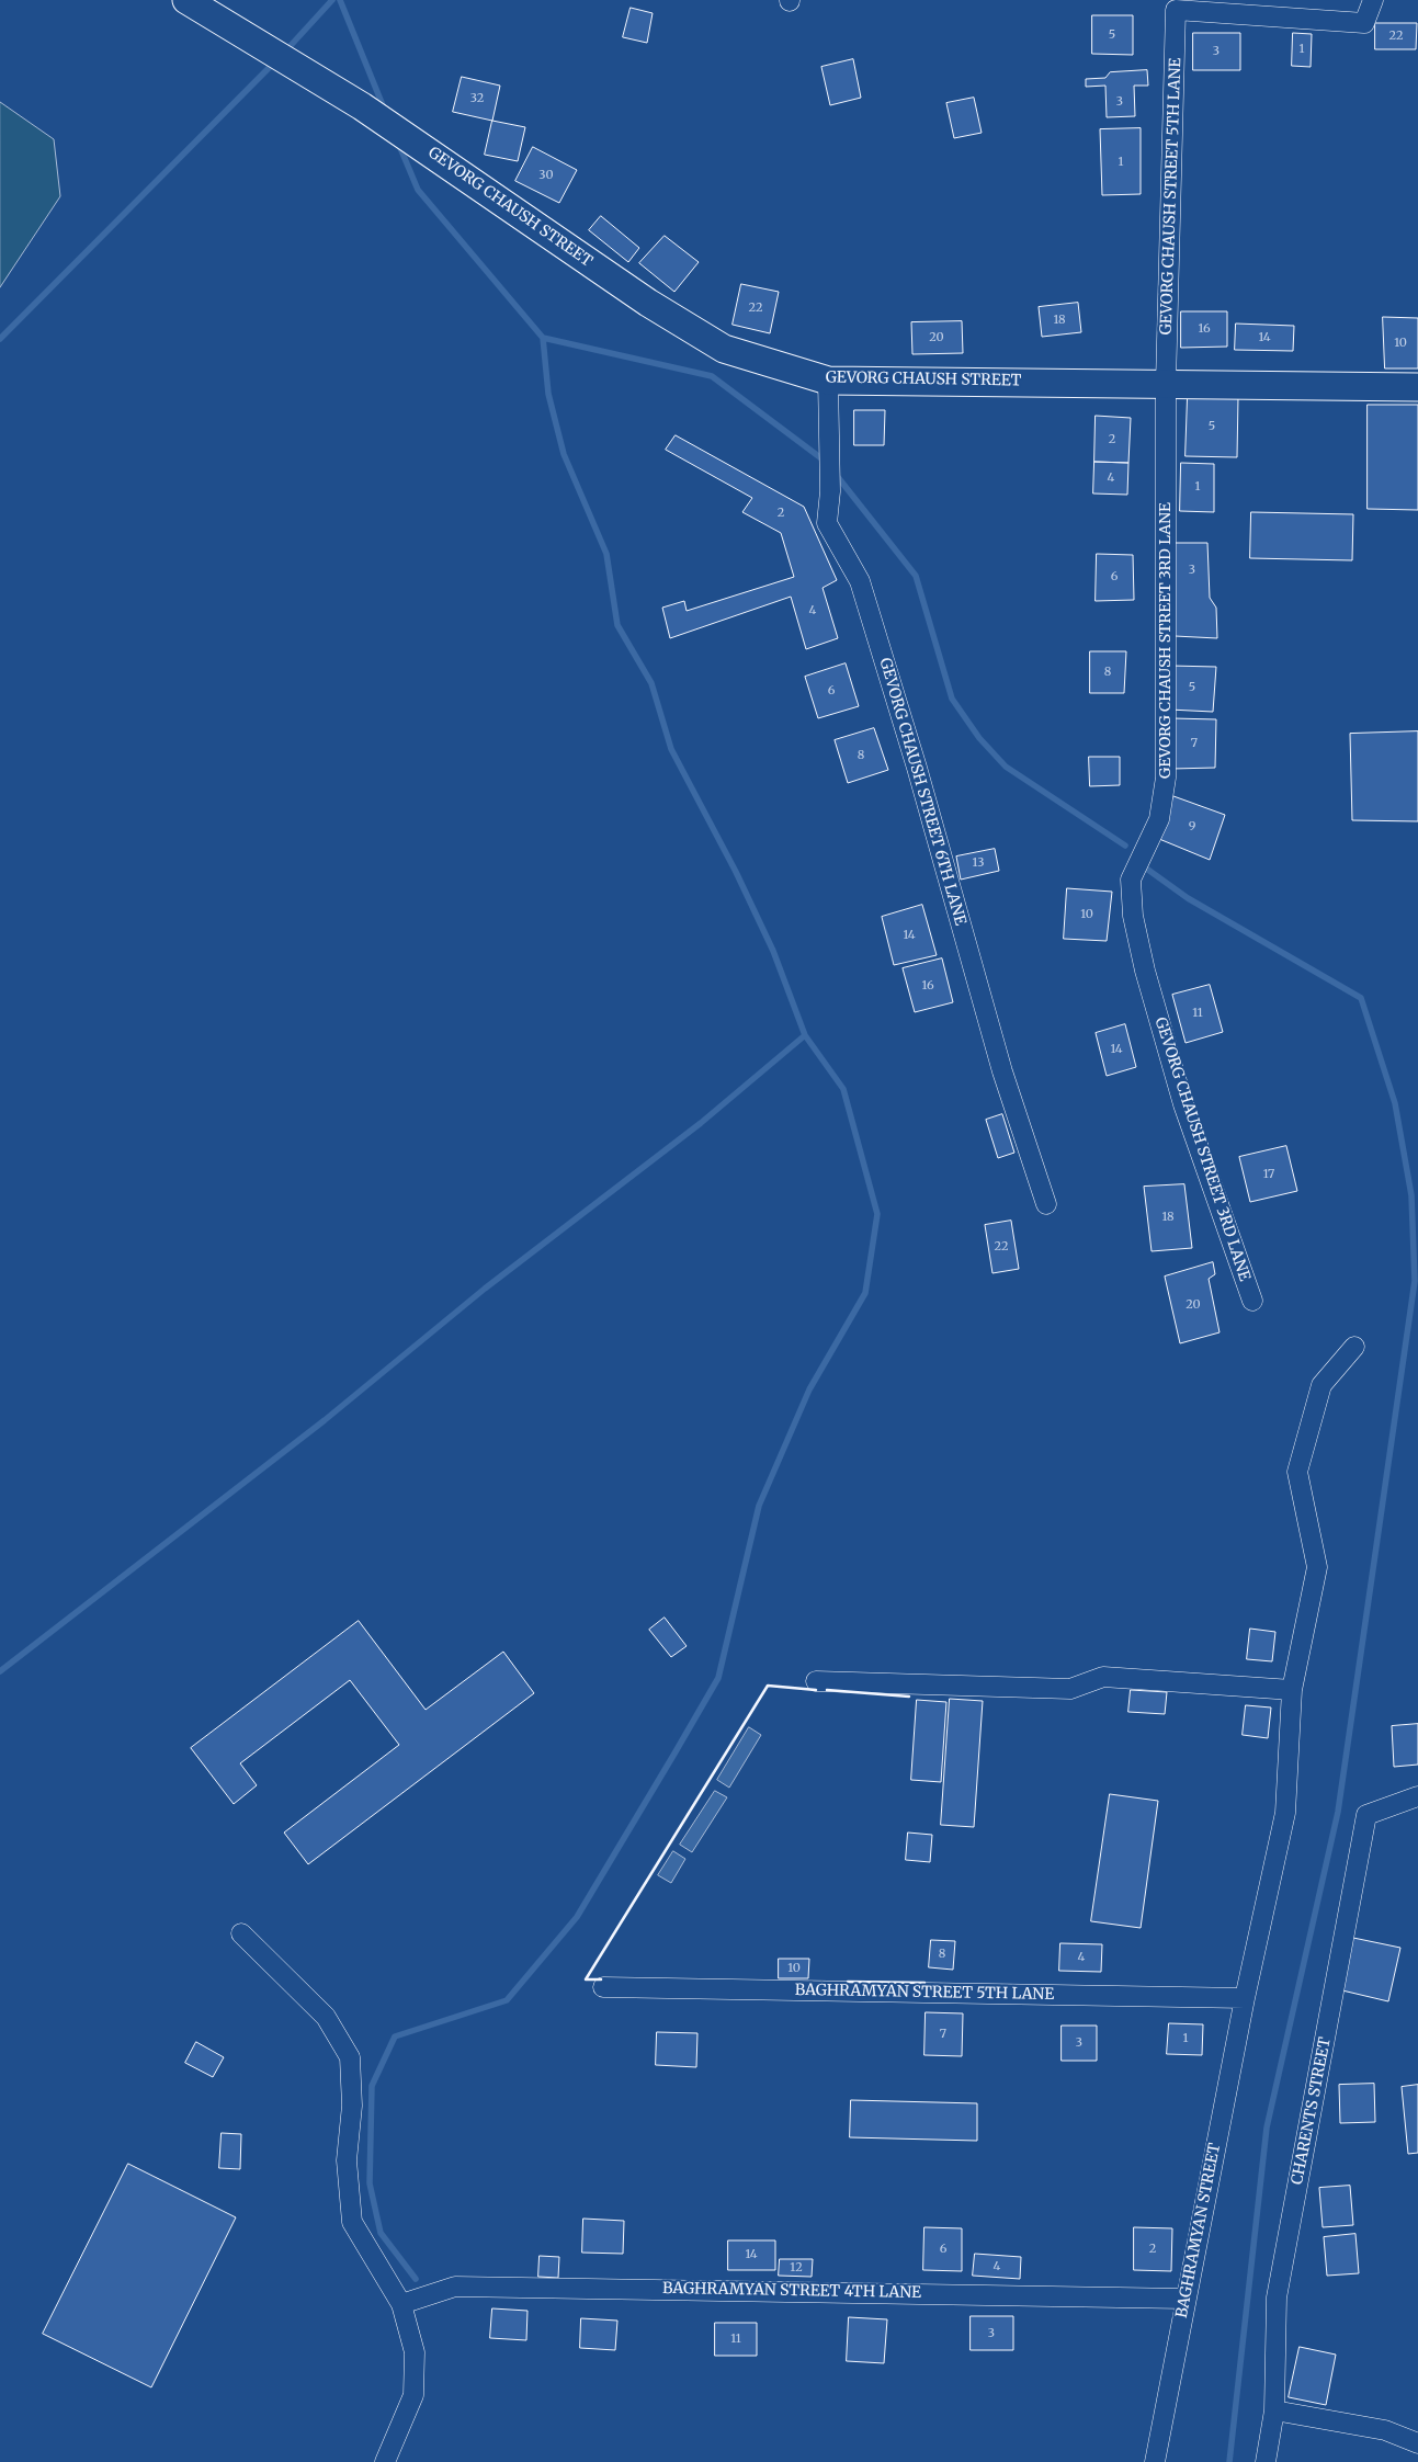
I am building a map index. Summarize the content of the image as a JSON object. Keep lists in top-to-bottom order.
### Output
{
  "streets": {
    "main road": ["GEVORG CHAUSH STREET"],
    "street": [
      "GEVORG CHAUSH STREET 5TH LANE",
      "GEVORG CHAUSH STREET 3RD LANE",
      "GEVORG CHAUSH STREET 6TH LANE",
      "BAGHRAMYAN STREET 5TH LANE",
      "CHARENTS STREET",
      "BAGHRAMYAN STREET",
      "BAGHRAMYAN STREET 4TH LANE"
    ]
  },
  "crossings": [
    ["GEVORG CHAUSH STREET 5TH LANE", "GEVORG CHAUSH STREET"],
    ["GEVORG CHAUSH STREET 5TH LANE", "GEVORG CHAUSH STREET 3RD LANE"],
    ["GEVORG CHAUSH STREET", "GEVORG CHAUSH STREET 3RD LANE"],
    ["GEVORG CHAUSH STREET", "GEVORG CHAUSH STREET 6TH LANE"],
    ["BAGHRAMYAN STREET 5TH LANE", "BAGHRAMYAN STREET"],
    ["BAGHRAMYAN STREET", "BAGHRAMYAN STREET 4TH LANE"]
  ],
  "house_numbers": [
    "5",
    "22",
    "1",
    "3",
    "32",
    "3",
    "1",
    "30",
    "22",
    "18",
    "16",
    "20",
    "14",
    "10",
    "5",
    "2",
    "4",
    "1",
    "2",
    "3",
    "6",
    "4",
    "8",
    "5",
    "6",
    "7",
    "8",
    "9",
    "13",
    "10",
    "14",
    "16",
    "11",
    "14",
    "17",
    "18",
    "22",
    "20",
    "8",
    "4",
    "10",
    "7",
    "1",
    "3",
    "6",
    "2",
    "14",
    "4",
    "12",
    "3",
    "11"
  ]
}
